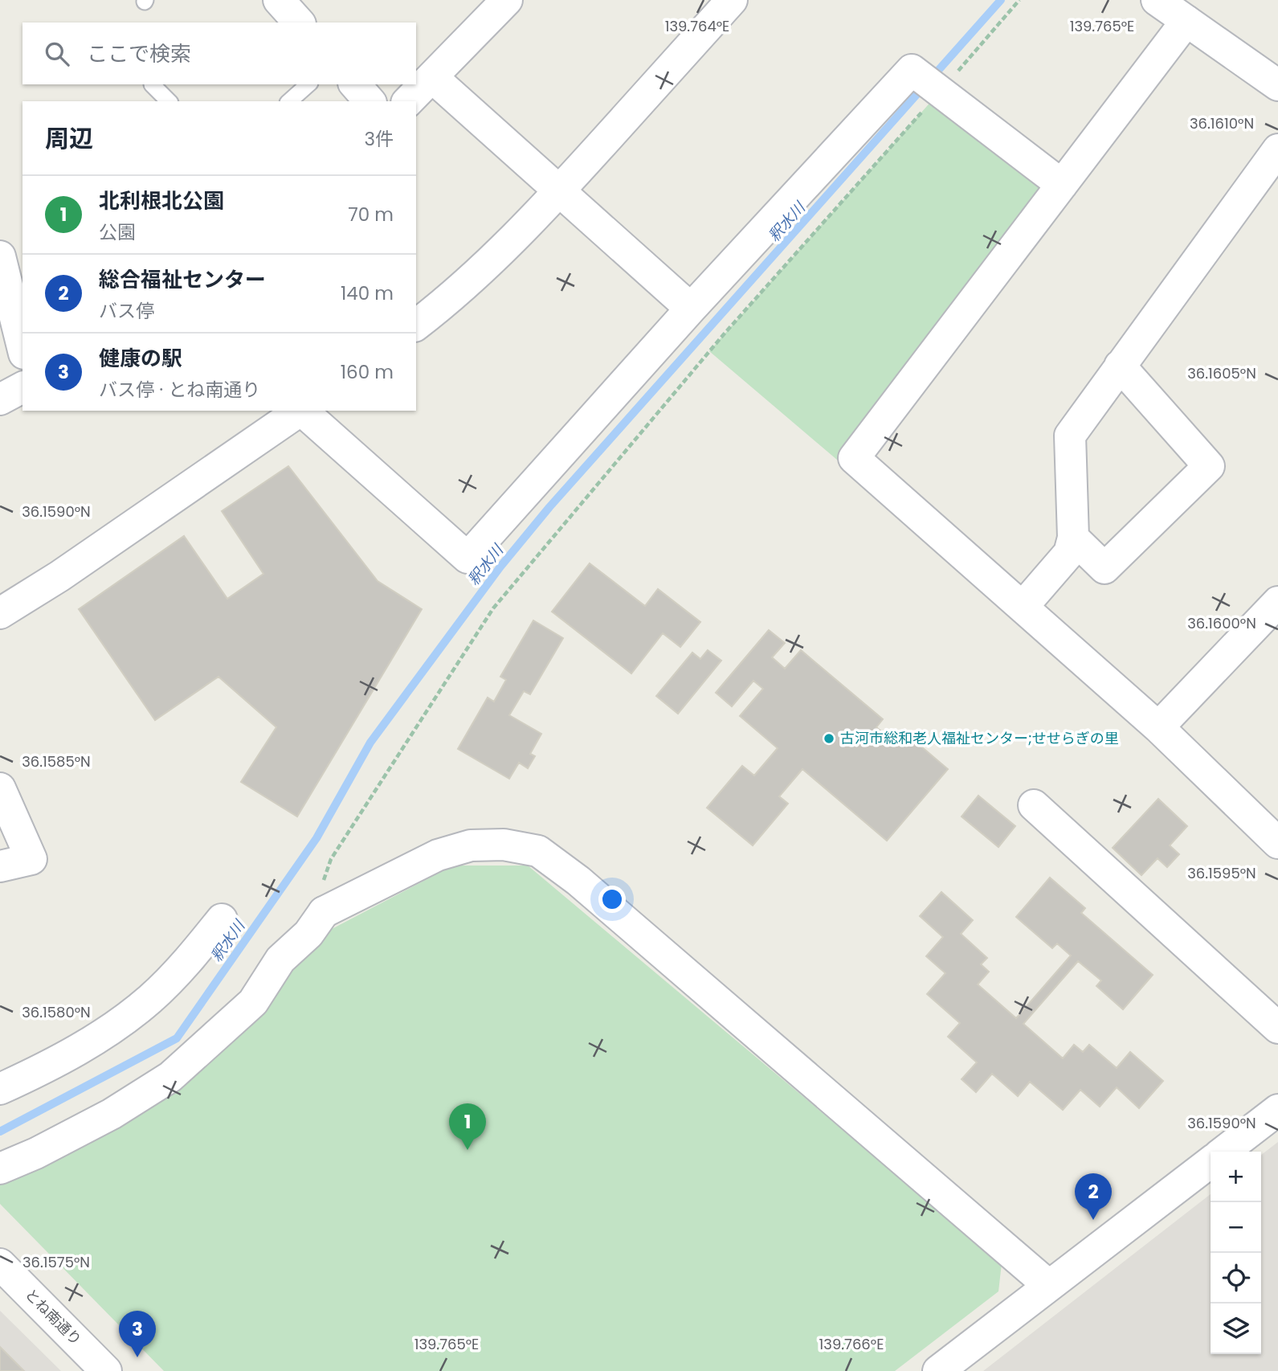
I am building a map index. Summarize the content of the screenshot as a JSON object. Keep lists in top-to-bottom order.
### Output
{
  "streets": {
    "street": ["とね南通り"]
  },
  "water": ["釈水川"],
  "places": ["古河市総和老人福祉センター;せせらぎの里"],
  "page": {
    "search": "ここで検索",
    "heading": ["周辺", "3件"],
    "list": [
      {
        "mark": "1",
        "name": "北利根北公園",
        "note": "公園",
        "value": "70 m"
      },
      {
        "mark": "2",
        "name": "総合福祉センター",
        "note": "バス停",
        "value": "140 m"
      },
      {
        "mark": "3",
        "name": "健康の駅",
        "note": "バス停 · とね南通り",
        "value": "160 m"
      }
    ],
    "pins": ["1", "2", "3"],
    "map_buttons": ["+", "−"]
  },
  "coordinates": [
    "139.764°E",
    "139.765°E",
    "36.1610°N",
    "36.1605°N",
    "36.1590°N",
    "36.1600°N",
    "36.1585°N",
    "36.1595°N",
    "36.1580°N",
    "36.1575°N",
    "139.766°E"
  ]
}
